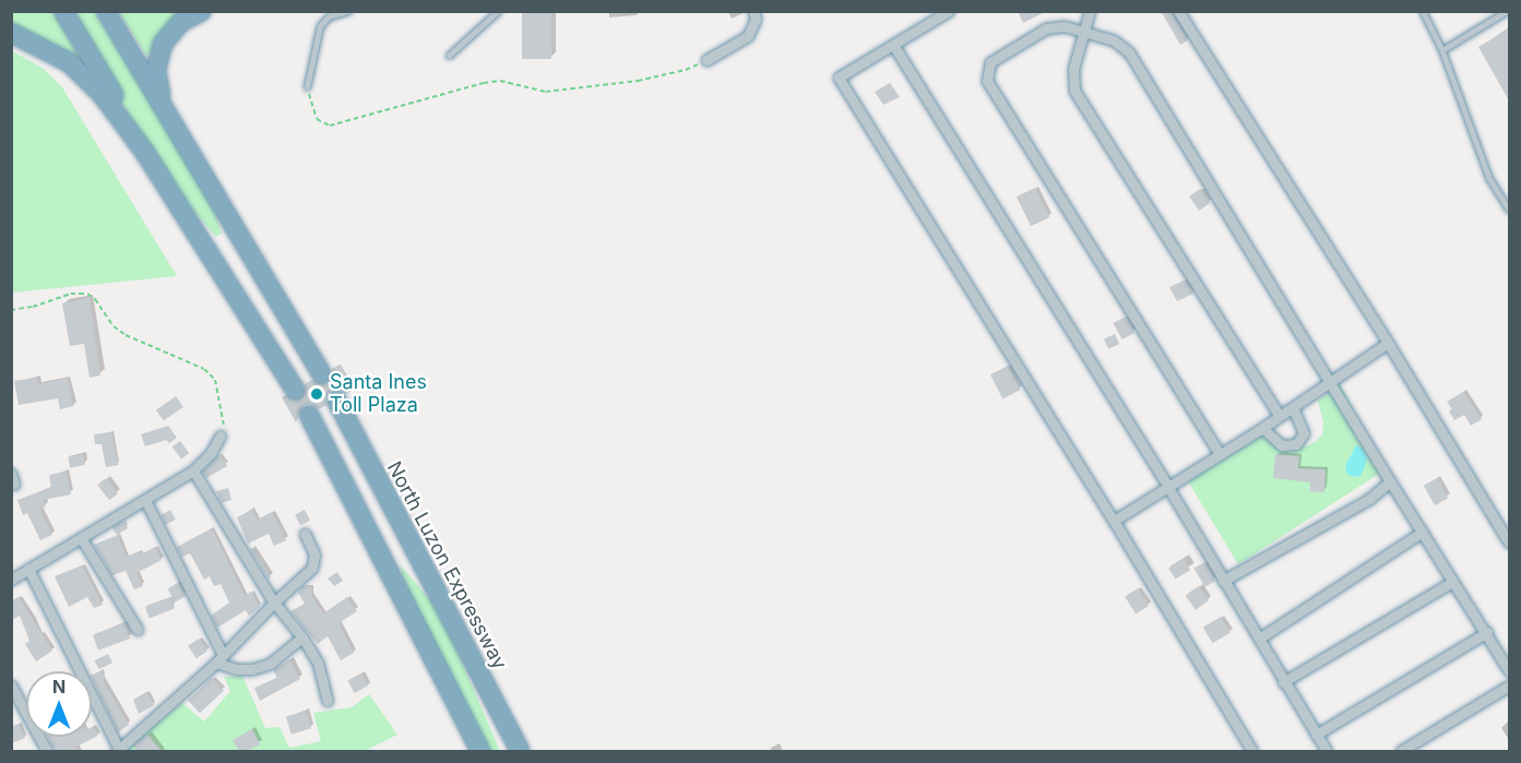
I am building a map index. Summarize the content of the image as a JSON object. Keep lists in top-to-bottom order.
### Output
{
  "streets": {
    "highway": ["North Luzon Expressway"]
  },
  "places": ["Santa Ines Toll Plaza"],
  "north": "top"
}
